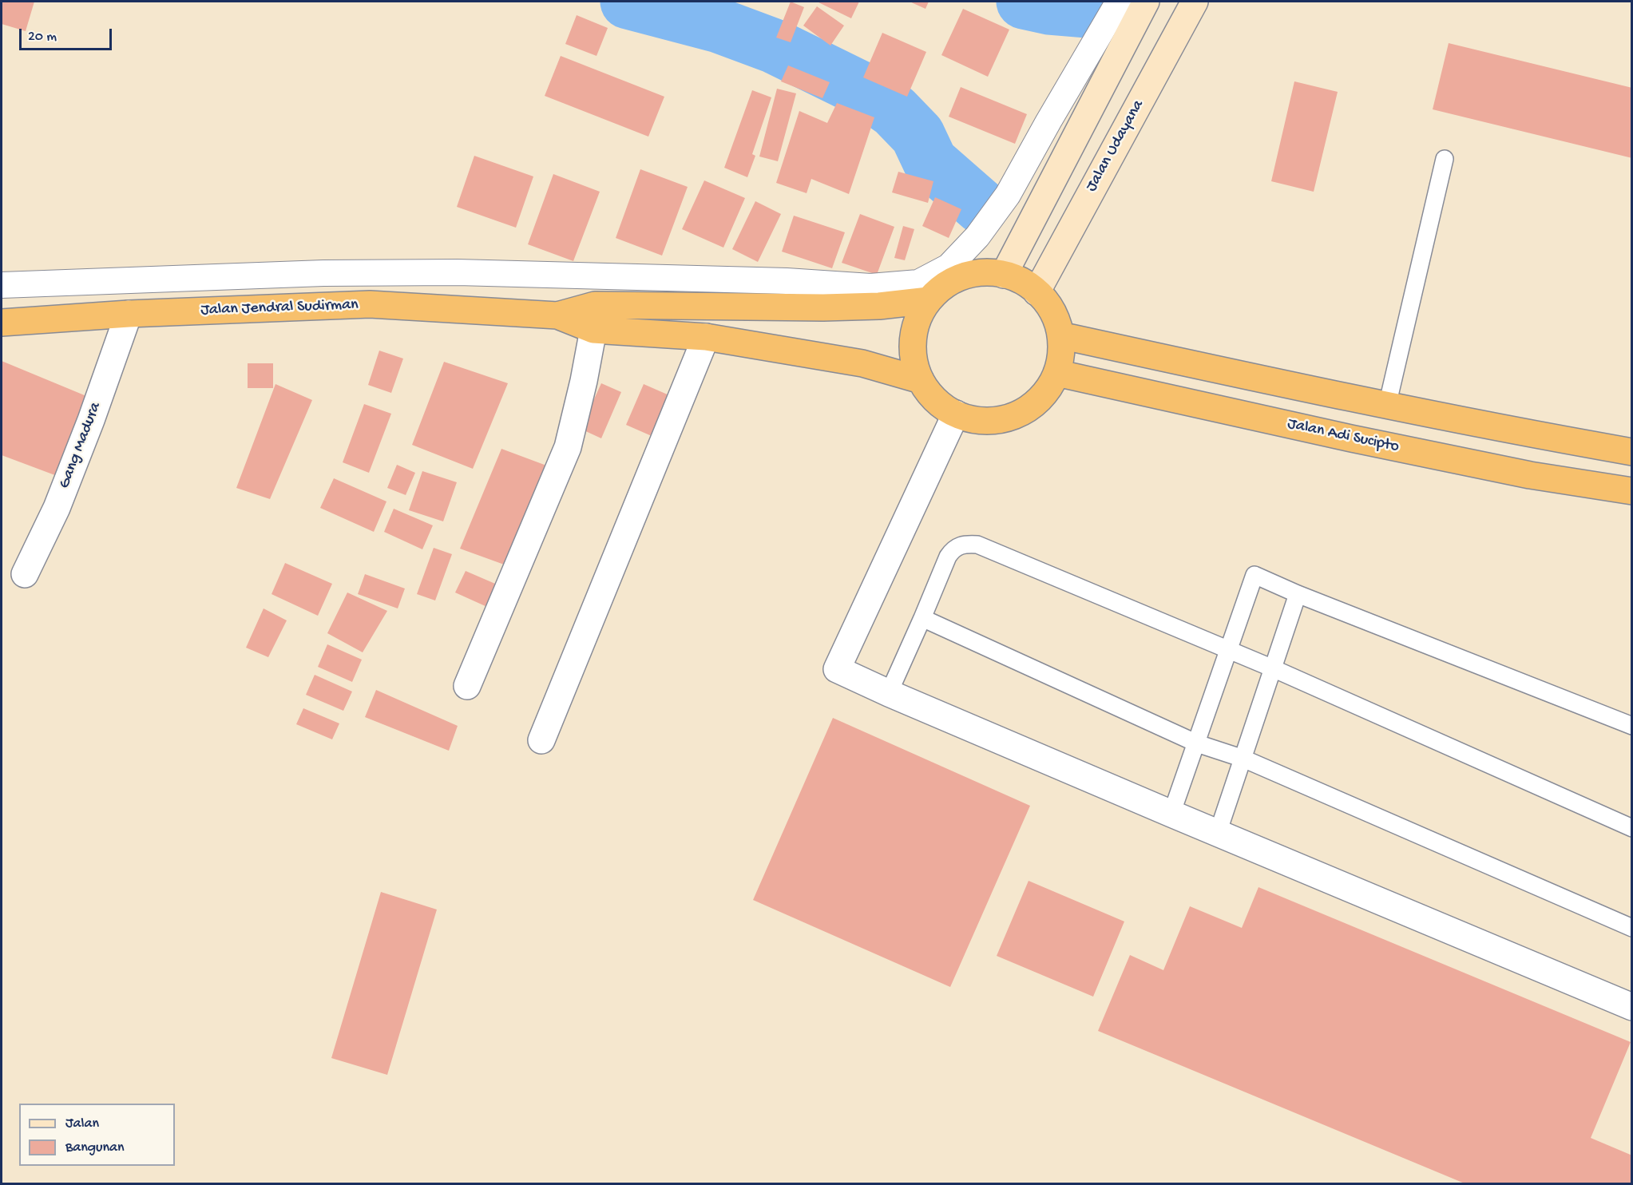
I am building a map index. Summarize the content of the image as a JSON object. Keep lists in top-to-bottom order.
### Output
{
  "streets": {
    "highway": ["Jalan Jendral Sudirman", "Jalan Adi Sucipto"],
    "main road": ["Jalan Udayana"],
    "street": ["Gang Madura"]
  },
  "crossings": [
    ["Jalan Udayana", "Jalan Adi Sucipto"],
    ["Jalan Jendral Sudirman", "Gang Madura"]
  ],
  "legend": ["Jalan", "Bangunan"],
  "scale_bar": "20 m"
}
